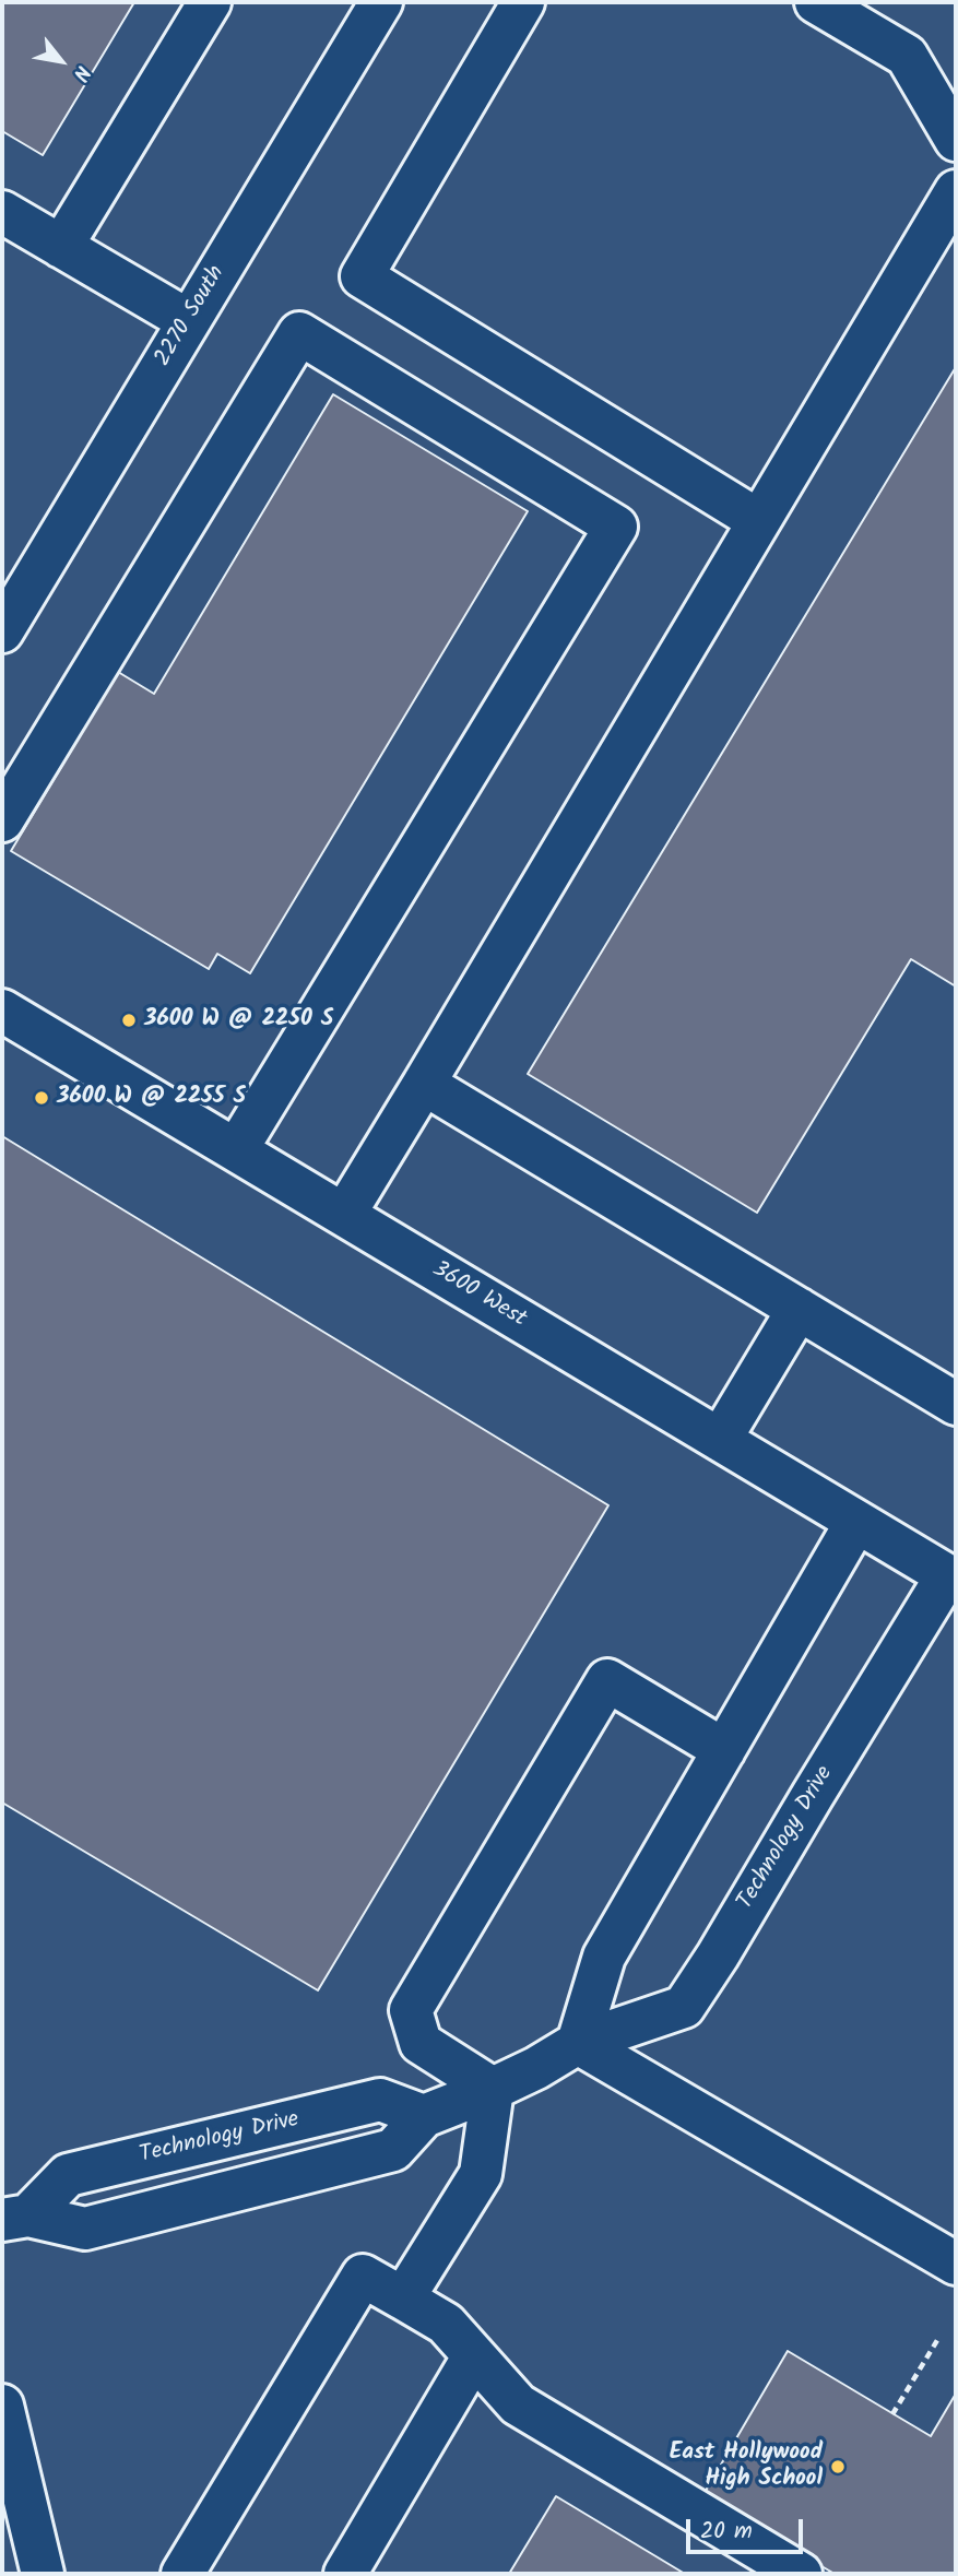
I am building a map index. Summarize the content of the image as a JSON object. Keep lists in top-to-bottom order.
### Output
{
  "streets": {
    "street": ["2270 South", "3600 West", "Technology Drive"]
  },
  "crossings": [
    ["3600 West", "Technology Drive"]
  ],
  "places": ["3600 W @ 2250 S", "3600 W @ 2255 S", "East Hollywood High School"],
  "scale_bar": "20 m",
  "north": "bottom right"
}
